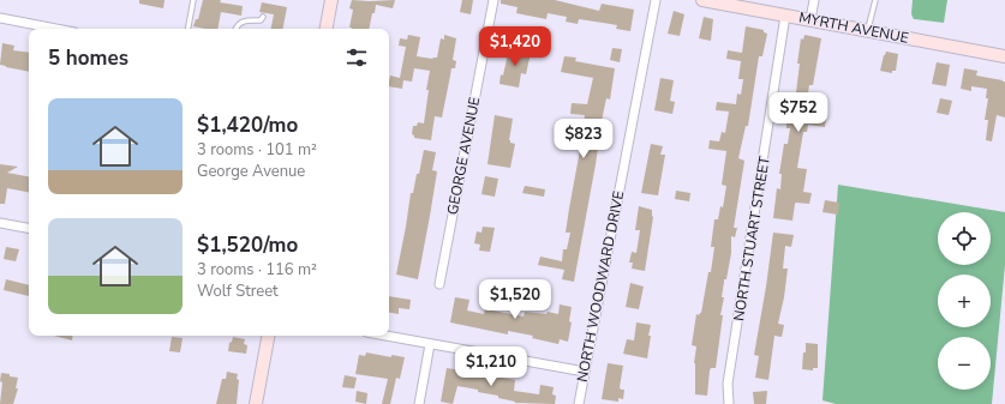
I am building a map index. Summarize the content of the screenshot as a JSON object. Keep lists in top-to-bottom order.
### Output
{
  "streets": {
    "street": [
      "MYRTH AVENUE",
      "GEORGE AVENUE",
      "NORTH STUART STREET",
      "NORTH WOODWARD DRIVE"
    ]
  },
  "crossings": [
    ["MYRTH AVENUE", "NORTH STUART STREET"]
  ],
  "page": {
    "price": [
      "$1,420",
      "$752",
      "$823",
      "$1,520",
      "$1,210"
    ],
    "heading": "5 homes",
    "list": [
      {
        "name": "$1,420/mo",
        "note": "3 rooms · 101 m² · George Avenue"
      },
      {
        "name": "$1,520/mo",
        "note": "3 rooms · 116 m² · Wolf Street"
      }
    ],
    "map_buttons": ["+", "−"]
  }
}
